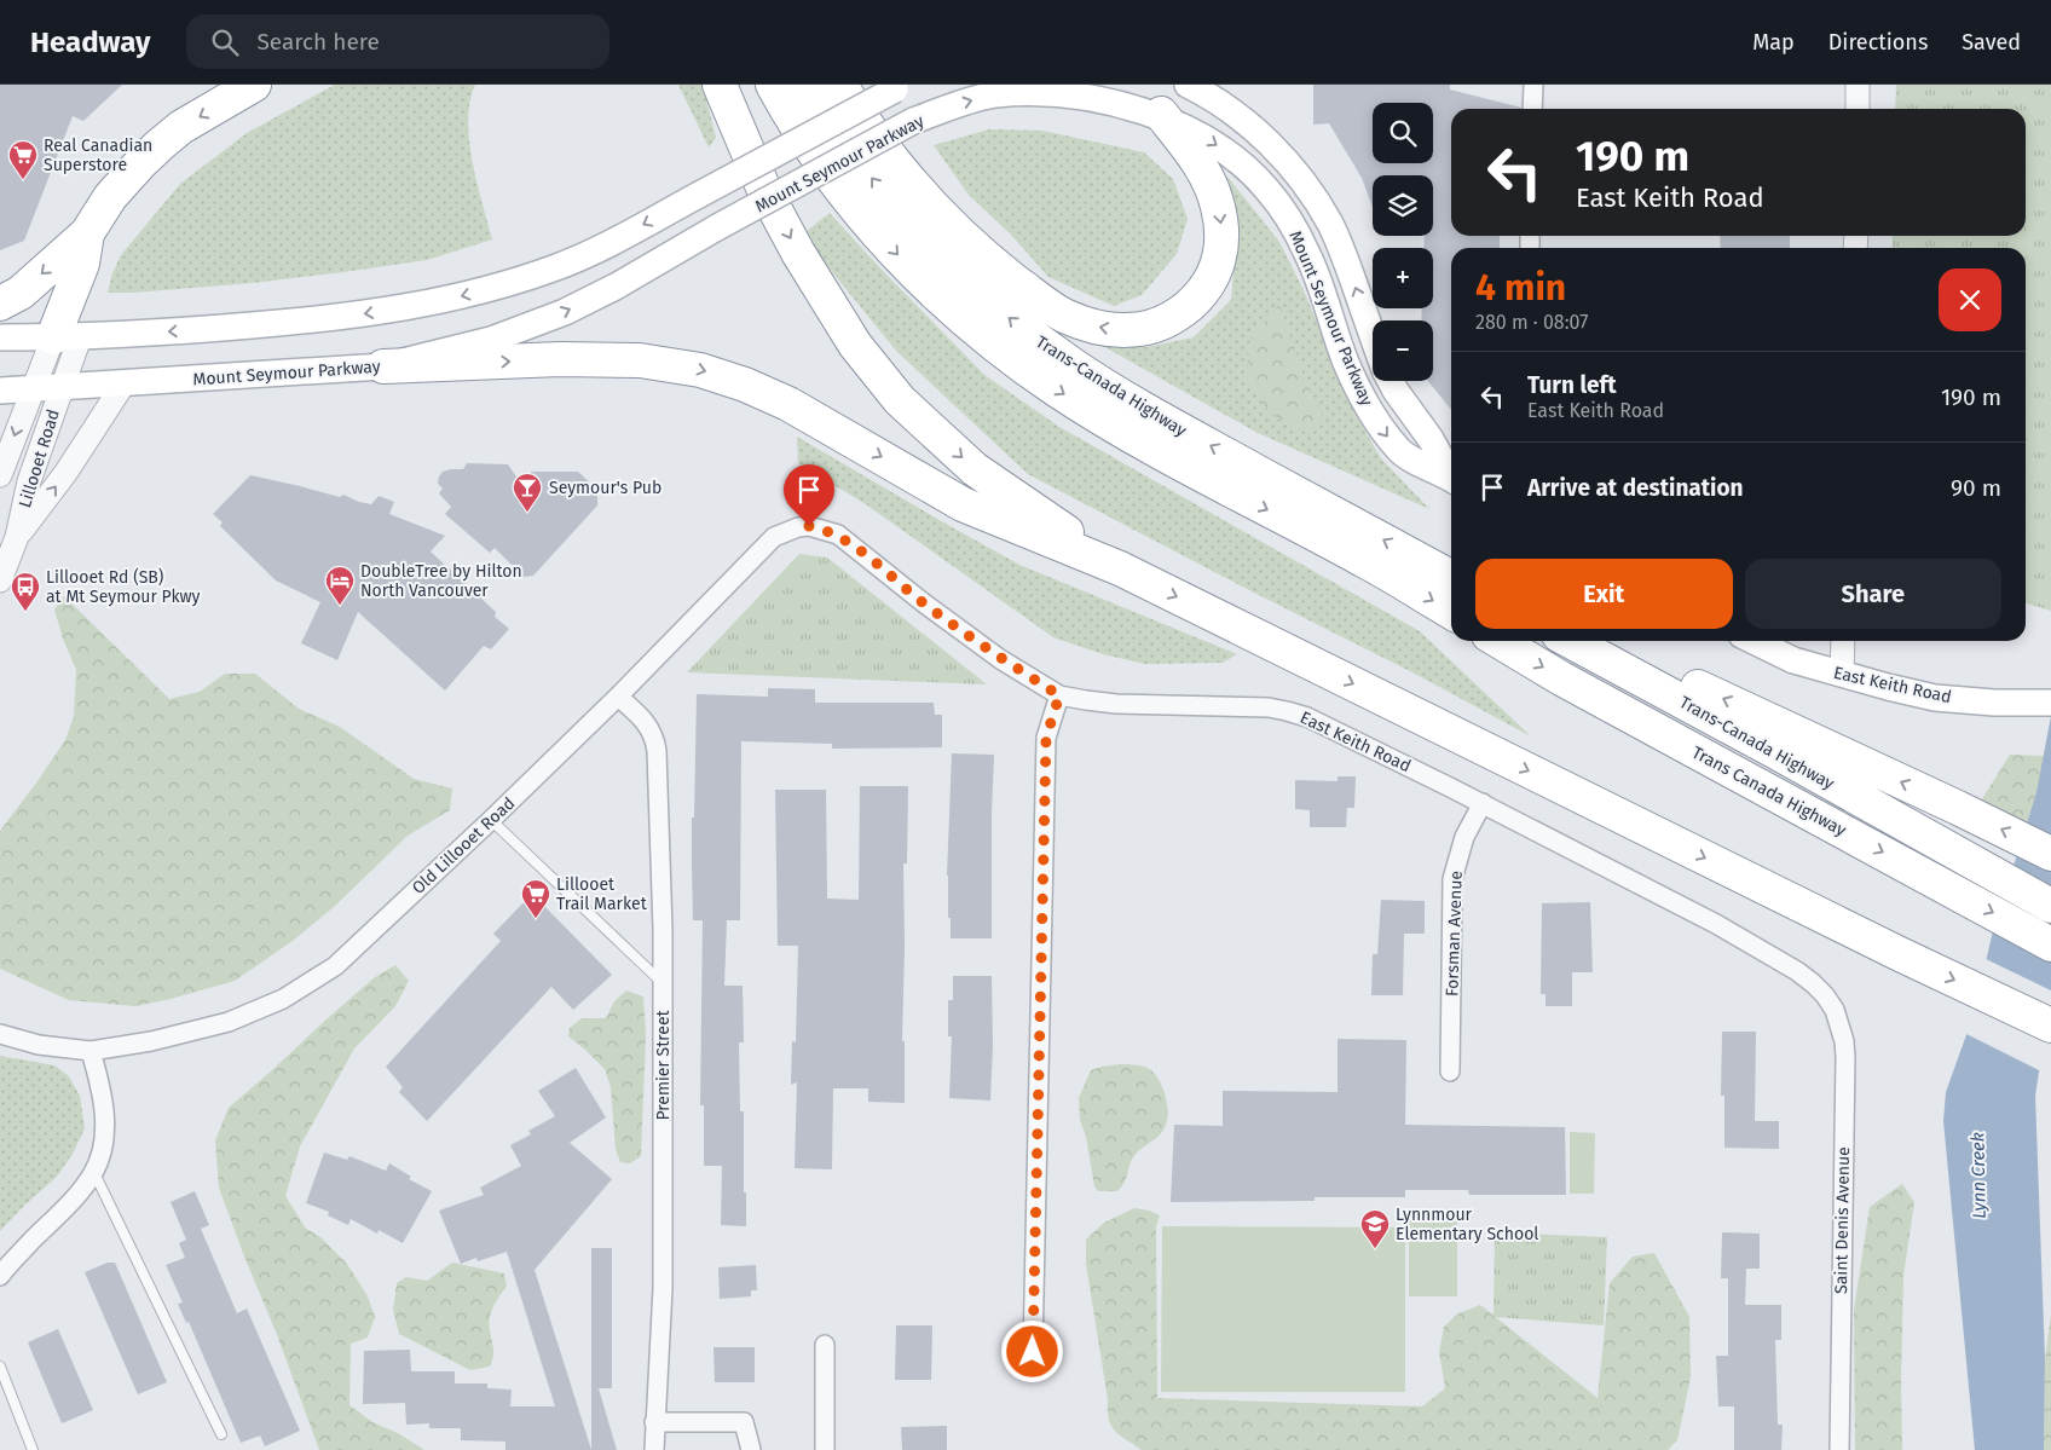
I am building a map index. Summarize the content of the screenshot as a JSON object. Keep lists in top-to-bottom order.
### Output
{
  "streets": {
    "highway": ["Trans-Canada Highway", "Trans Canada Highway"],
    "main road": ["Mount Seymour Parkway", "East Keith Road"],
    "street": [
      "Lillooet Road",
      "Old Lillooet Road",
      "Forsman Avenue",
      "Premier Street",
      "Saint Denis Avenue"
    ]
  },
  "crossings": [
    ["Mount Seymour Parkway", "Lillooet Road"],
    ["East Keith Road", "Old Lillooet Road"],
    ["East Keith Road", "Forsman Avenue"],
    ["East Keith Road", "Saint Denis Avenue"],
    ["Old Lillooet Road", "Premier Street"]
  ],
  "water": ["Lynn Creek"],
  "places": {
    "supermarket": ["Real Canadian Superstore", "Lillooet Trail Market"],
    "bar": ["Seymour's Pub"],
    "hotel": ["DoubleTree by Hilton North Vancouver"],
    "bus stop": ["Lillooet Rd (SB) at Mt Seymour Pkwy"],
    "school or university": ["Lynnmour Elementary School"]
  },
  "page": {
    "header": "Headway",
    "search": "Search here",
    "nav": ["Map", "Directions", "Saved"],
    "map_buttons": ["+", "−"],
    "turn": ["190 m", "East Keith Road"],
    "heading": ["4 min", "280 m · 08:07"],
    "list": [
      {
        "name": "Turn left",
        "note": "East Keith Road",
        "value": "190 m"
      },
      {
        "name": "Arrive at destination",
        "value": "90 m"
      }
    ],
    "buttons": ["Exit", "Share"]
  }
}
